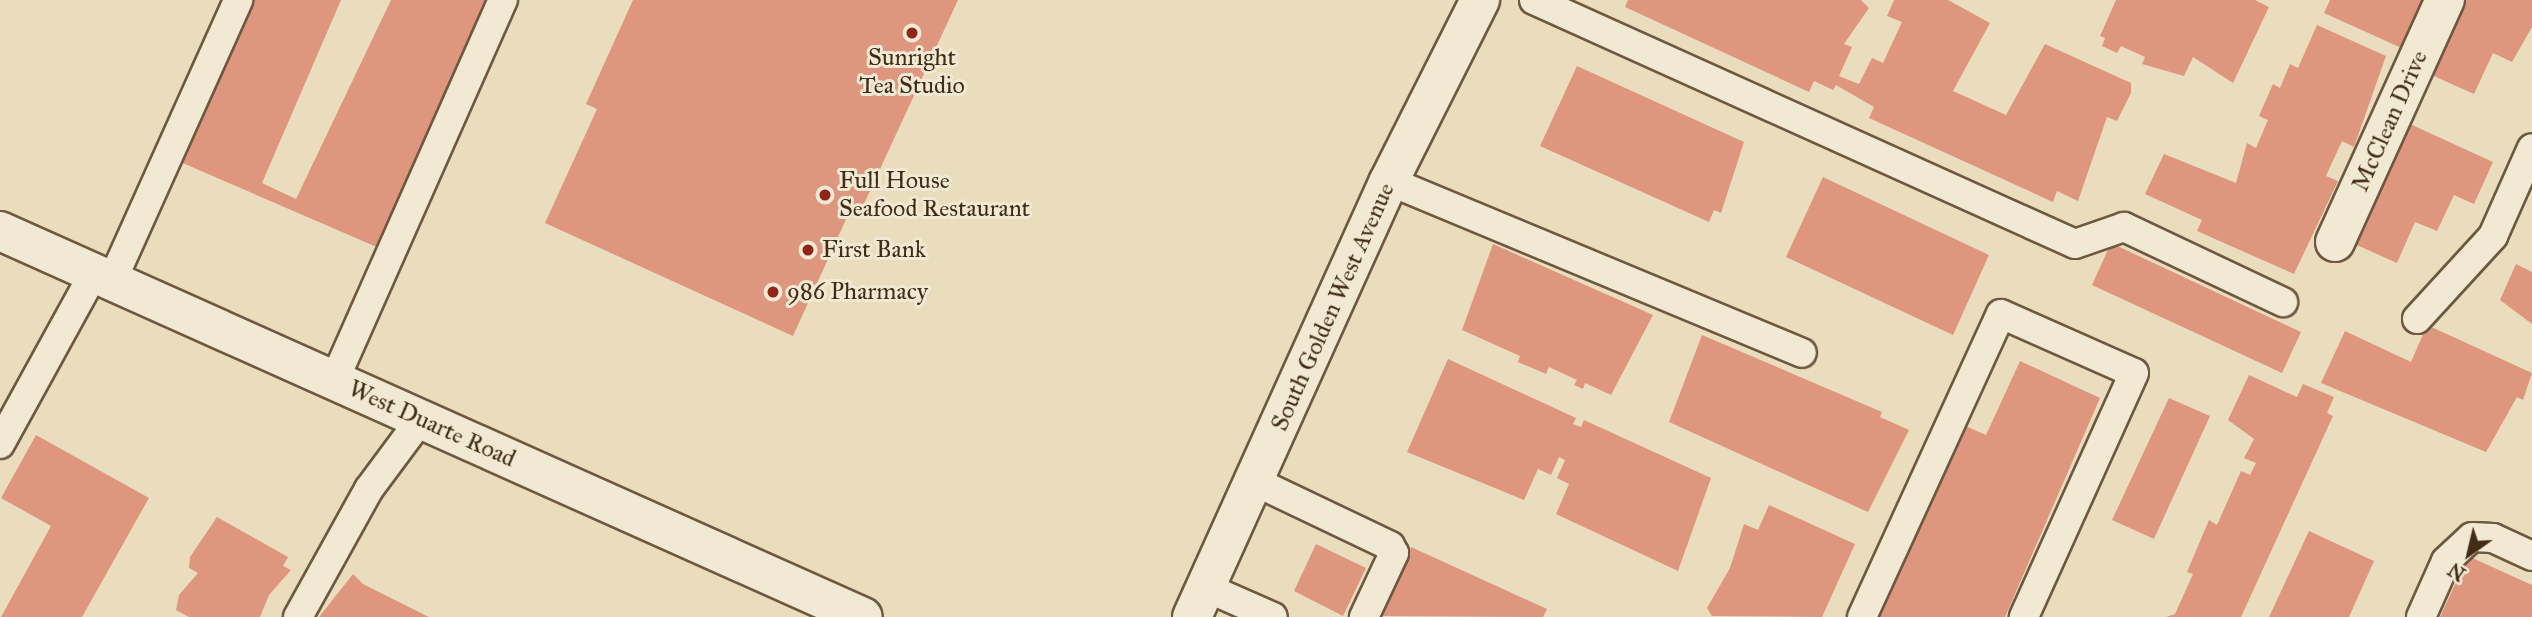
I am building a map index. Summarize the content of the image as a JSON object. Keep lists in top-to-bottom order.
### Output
{
  "streets": {
    "street": ["McClean Drive", "South Golden West Avenue", "West Duarte Road"]
  },
  "places": [
    "Sunright Tea Studio",
    "Full House Seafood Restaurant",
    "First Bank",
    "986 Pharmacy"
  ],
  "north": "bottom left"
}
